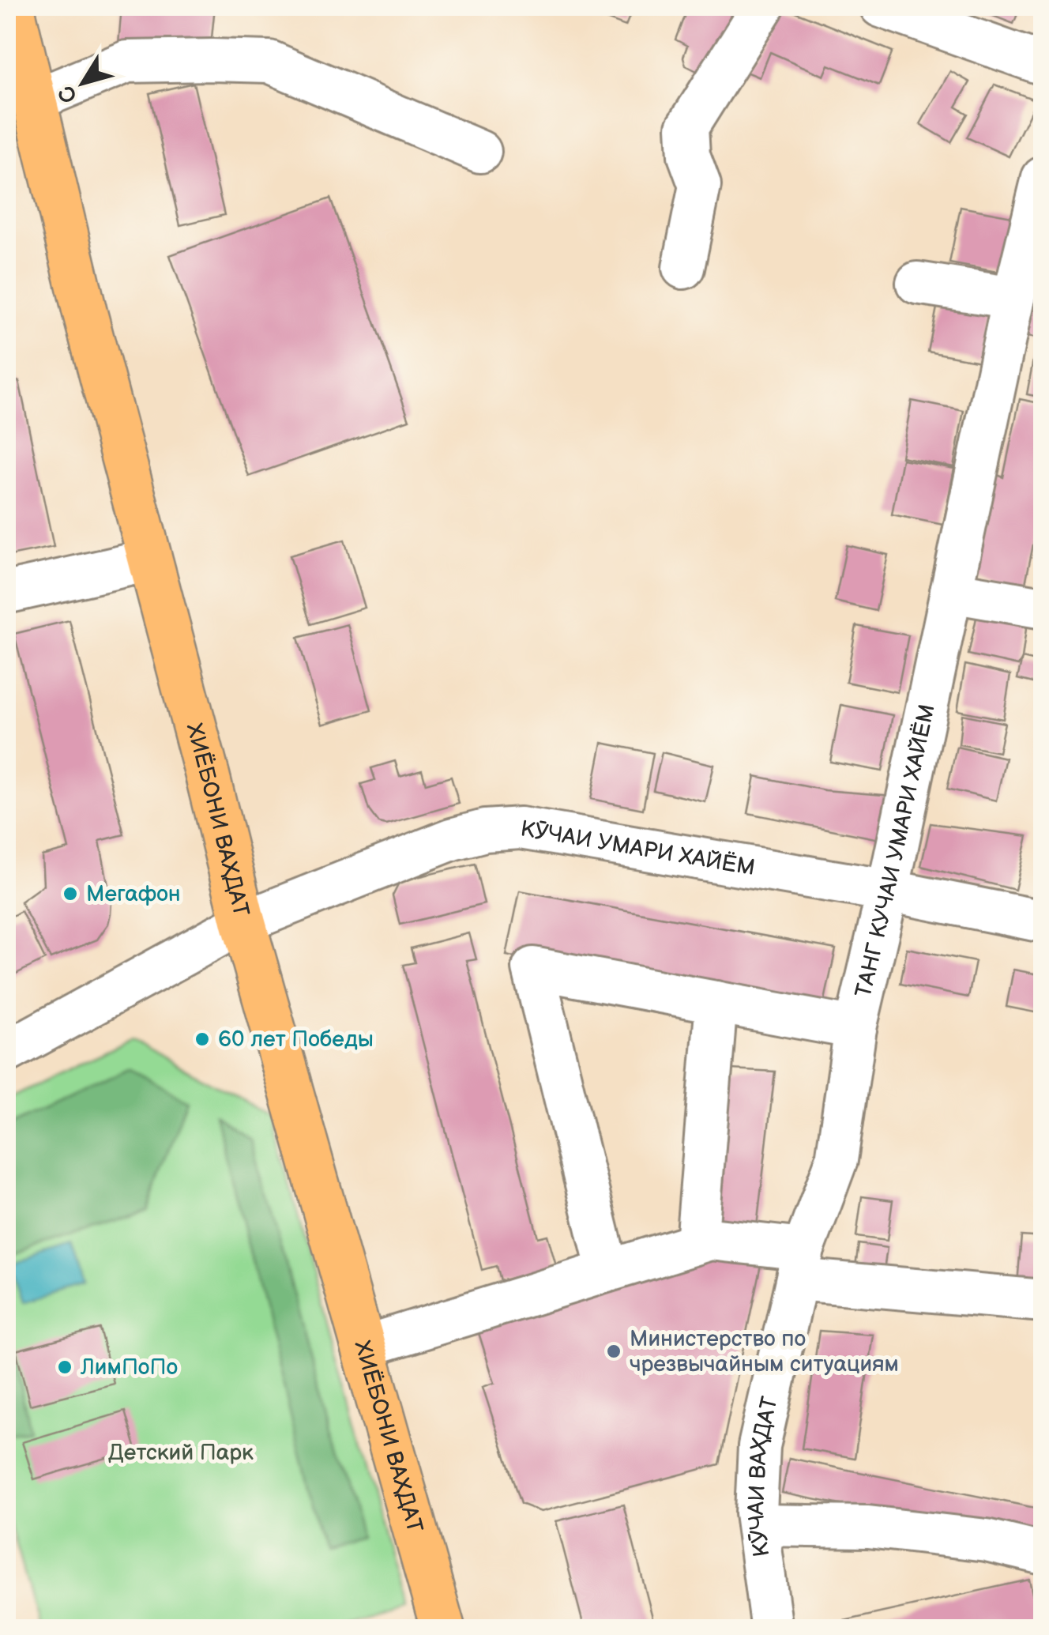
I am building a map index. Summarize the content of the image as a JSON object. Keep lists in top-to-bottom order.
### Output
{
  "streets": {
    "main road": ["ХИЁБОНИ ВАҲДАТ"],
    "street": ["КӮЧАИ УМАРИ ХАЙЁМ", "ТАНГ КУЧАИ УМАРИ ХАЙЁМ", "КӮЧАИ ВАҲДАТ"]
  },
  "crossings": [
    ["ХИЁБОНИ ВАҲДАТ", "КӮЧАИ УМАРИ ХАЙЁМ"],
    ["КӮЧАИ УМАРИ ХАЙЁМ", "ТАНГ КУЧАИ УМАРИ ХАЙЁМ"],
    ["ТАНГ КУЧАИ УМАРИ ХАЙЁМ", "КӮЧАИ ВАҲДАТ"]
  ],
  "parks": ["Детский Парк"],
  "places": [
    "Мегафон",
    "60 лет Победы",
    "Министерство по чрезвычайным ситуациям",
    "ЛимПоПо"
  ],
  "north": "bottom left"
}
